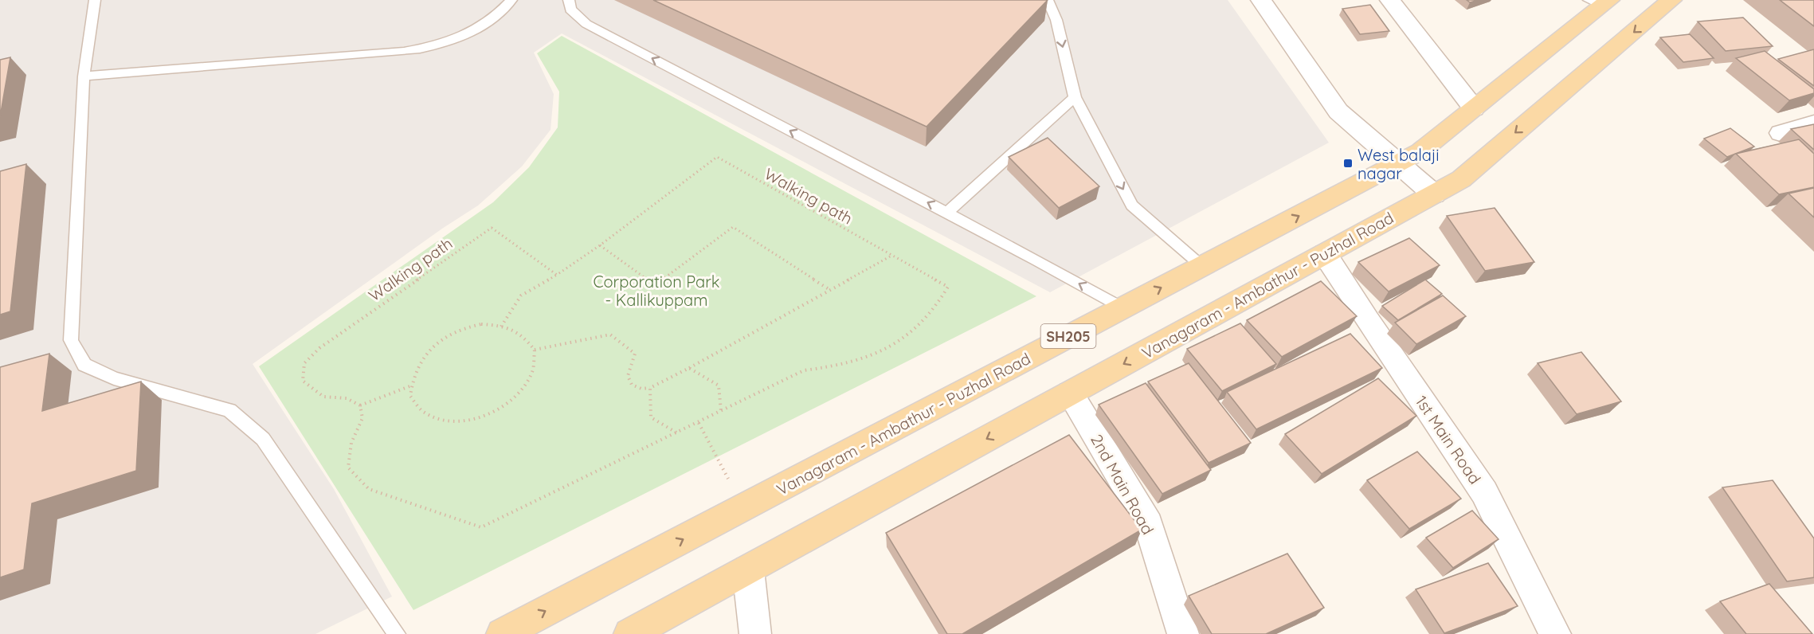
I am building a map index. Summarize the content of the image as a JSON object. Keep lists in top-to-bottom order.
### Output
{
  "streets": {
    "main road": ["Vanagaram - Ambathur - Puzhal Road", "SH205"],
    "street": ["1st Main Road", "2nd Main Road"],
    "path": ["Walking path"]
  },
  "crossings": [
    ["Vanagaram - Ambathur - Puzhal Road", "1st Main Road"],
    ["Vanagaram - Ambathur - Puzhal Road", "2nd Main Road"]
  ],
  "parks": ["Corporation Park - Kallikuppam"],
  "places": {
    "transit": ["West balaji nagar"]
  }
}
